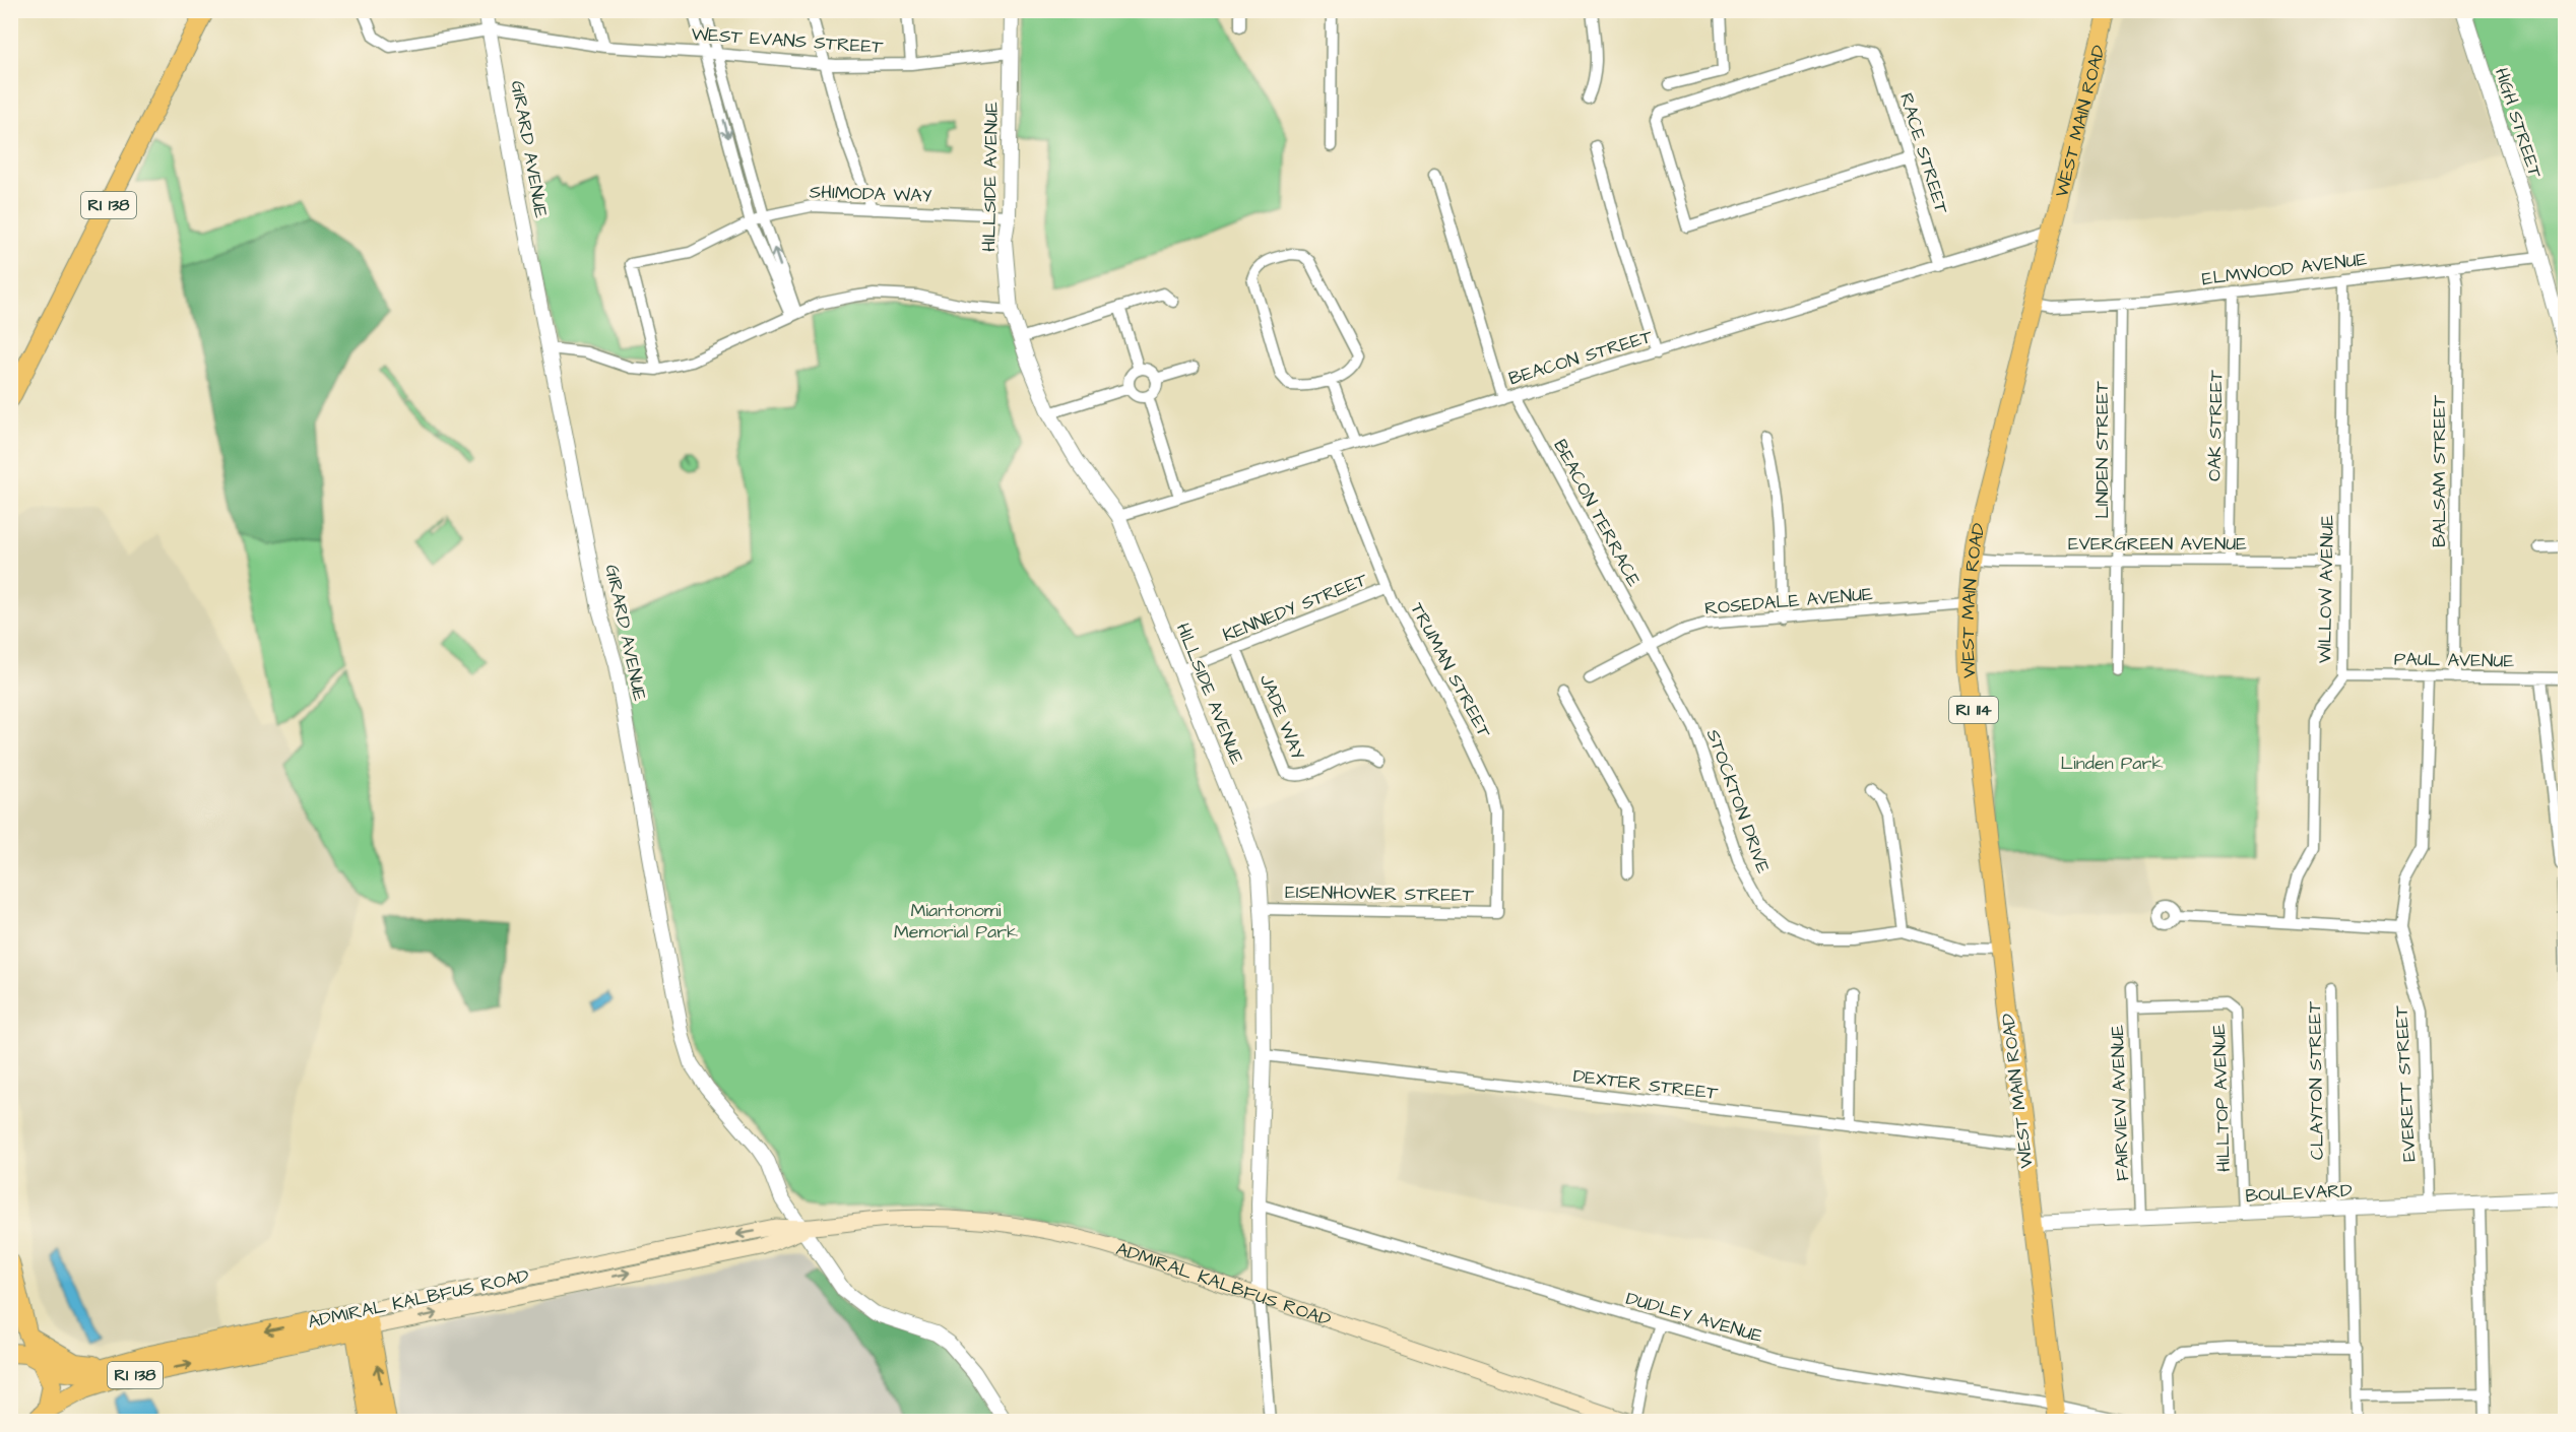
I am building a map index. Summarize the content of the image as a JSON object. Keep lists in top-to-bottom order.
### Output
{
  "streets": {
    "main road": [
      "WEST MAIN ROAD",
      "RI 138",
      "RI 114",
      "ADMIRAL KALBFUS ROAD"
    ],
    "street": [
      "WEST EVANS STREET",
      "HIGH STREET",
      "GIRARD AVENUE",
      "RACE STREET",
      "HILLSIDE AVENUE",
      "SHIMODA WAY",
      "ELMWOOD AVENUE",
      "BEACON STREET",
      "OAK STREET",
      "LINDEN STREET",
      "BALSAM STREET",
      "BEACON TERRACE",
      "EVERGREEN AVENUE",
      "WILLOW AVENUE",
      "ROSEDALE AVENUE",
      "KENNEDY STREET",
      "PAUL AVENUE",
      "TRUMAN STREET",
      "JADE WAY",
      "STOCKTON DRIVE",
      "EISENHOWER STREET",
      "CLAYTON STREET",
      "EVERETT STREET",
      "DEXTER STREET",
      "HILLTOP AVENUE",
      "FAIRVIEW AVENUE",
      "BOULEVARD",
      "DUDLEY AVENUE"
    ]
  },
  "crossings": [
    ["WEST EVANS STREET", "GIRARD AVENUE"],
    ["WEST EVANS STREET", "HILLSIDE AVENUE"],
    ["WEST MAIN ROAD", "ELMWOOD AVENUE"],
    ["WEST MAIN ROAD", "BEACON STREET"],
    ["WEST MAIN ROAD", "EVERGREEN AVENUE"],
    ["WEST MAIN ROAD", "ROSEDALE AVENUE"],
    ["WEST MAIN ROAD", "STOCKTON DRIVE"],
    ["WEST MAIN ROAD", "DEXTER STREET"],
    ["WEST MAIN ROAD", "BOULEVARD"],
    ["WEST MAIN ROAD", "DUDLEY AVENUE"],
    ["HIGH STREET", "ELMWOOD AVENUE"],
    ["GIRARD AVENUE", "ADMIRAL KALBFUS ROAD"],
    ["RACE STREET", "BEACON STREET"],
    ["HILLSIDE AVENUE", "SHIMODA WAY"],
    ["HILLSIDE AVENUE", "BEACON STREET"],
    ["HILLSIDE AVENUE", "KENNEDY STREET"],
    ["HILLSIDE AVENUE", "EISENHOWER STREET"],
    ["HILLSIDE AVENUE", "DEXTER STREET"],
    ["HILLSIDE AVENUE", "ADMIRAL KALBFUS ROAD"],
    ["HILLSIDE AVENUE", "DUDLEY AVENUE"],
    ["RI 138", "ADMIRAL KALBFUS ROAD"],
    ["ELMWOOD AVENUE", "OAK STREET"],
    ["ELMWOOD AVENUE", "LINDEN STREET"],
    ["ELMWOOD AVENUE", "BALSAM STREET"],
    ["ELMWOOD AVENUE", "WILLOW AVENUE"],
    ["BEACON STREET", "BEACON TERRACE"],
    ["BEACON STREET", "TRUMAN STREET"],
    ["OAK STREET", "EVERGREEN AVENUE"],
    ["LINDEN STREET", "EVERGREEN AVENUE"],
    ["BALSAM STREET", "PAUL AVENUE"],
    ["BEACON TERRACE", "ROSEDALE AVENUE"],
    ["BEACON TERRACE", "STOCKTON DRIVE"],
    ["EVERGREEN AVENUE", "WILLOW AVENUE"],
    ["WILLOW AVENUE", "PAUL AVENUE"],
    ["ROSEDALE AVENUE", "STOCKTON DRIVE"],
    ["KENNEDY STREET", "TRUMAN STREET"],
    ["KENNEDY STREET", "JADE WAY"],
    ["PAUL AVENUE", "EVERETT STREET"],
    ["TRUMAN STREET", "EISENHOWER STREET"],
    ["CLAYTON STREET", "BOULEVARD"],
    ["EVERETT STREET", "BOULEVARD"],
    ["HILLTOP AVENUE", "FAIRVIEW AVENUE"],
    ["HILLTOP AVENUE", "BOULEVARD"],
    ["FAIRVIEW AVENUE", "BOULEVARD"]
  ],
  "parks": ["Linden Park", "Miantonomi Memorial Park"]
}
